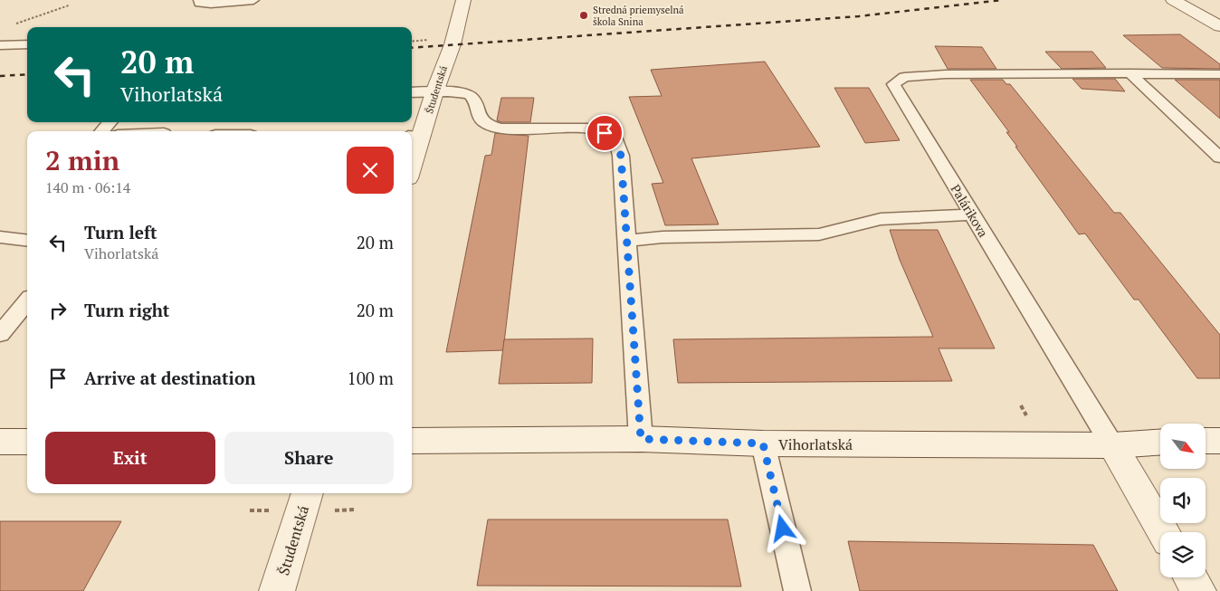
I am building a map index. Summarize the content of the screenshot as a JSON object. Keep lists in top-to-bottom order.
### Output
{
  "streets": {
    "street": ["Študentská", "Palárikova", "Vihorlatská"]
  },
  "crossings": [
    ["Palárikova", "Vihorlatská"]
  ],
  "places": ["Stredná priemyselná škola Snina"],
  "north": "bottom right",
  "page": {
    "turn": ["20 m", "Vihorlatská"],
    "heading": ["2 min", "140 m · 06:14"],
    "list": [
      {
        "name": "Turn left",
        "note": "Vihorlatská",
        "value": "20 m"
      },
      {
        "name": "Turn right",
        "value": "20 m"
      },
      {
        "name": "Arrive at destination",
        "value": "100 m"
      }
    ],
    "buttons": ["Exit", "Share"]
  }
}
